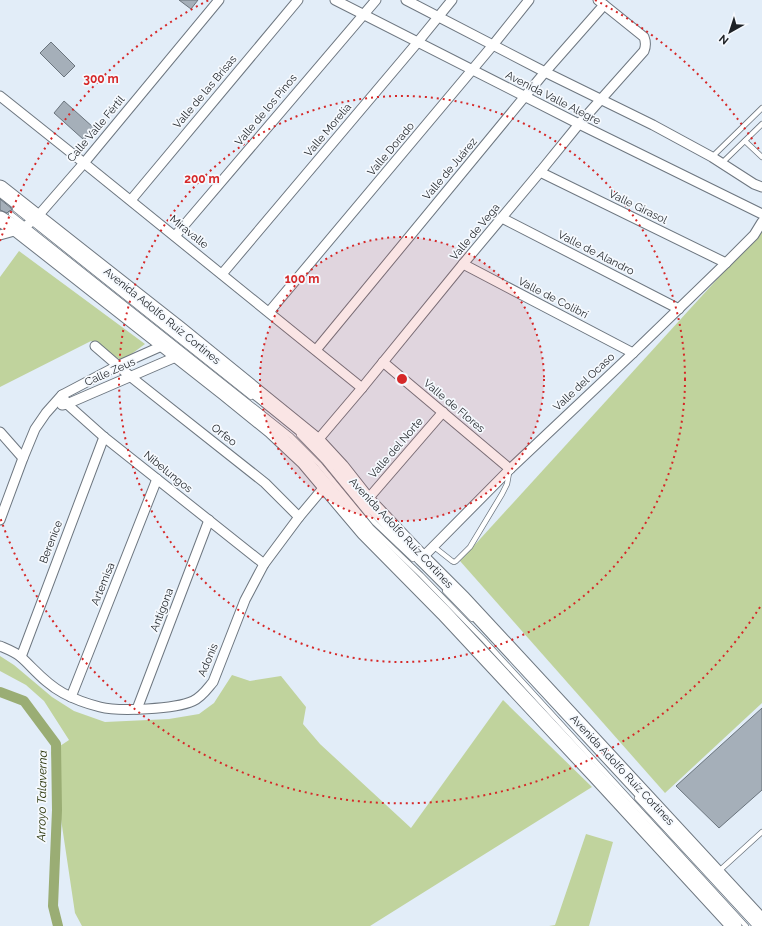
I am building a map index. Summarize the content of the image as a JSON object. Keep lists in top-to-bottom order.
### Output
{
  "streets": {
    "main road": ["Avenida Adolfo Ruíz Cortines"],
    "street": [
      "Valle de las Brisas",
      "Avenida Valle Alegre",
      "Valle de los Pinos",
      "Calle Valle Fértil",
      "Valle Morelia",
      "Valle Dorado",
      "Valle de Juárez",
      "Valle Girasol",
      "Miravalle",
      "Valle de Vega",
      "Valle de Alandro",
      "Valle de Colibrí",
      "Calle Zeus",
      "Valle del Ocaso",
      "Valle de Flores",
      "Orfeo",
      "Valle del Norte",
      "Nibelungos",
      "Berenice",
      "Artemisa",
      "Antígona",
      "Adonis"
    ]
  },
  "crossings": [
    ["Valle de las Brisas", "Miravalle"],
    ["Avenida Valle Alegre", "Valle de los Pinos"],
    ["Avenida Valle Alegre", "Valle Morelia"],
    ["Avenida Valle Alegre", "Valle Dorado"],
    ["Avenida Valle Alegre", "Valle de Juárez"],
    ["Avenida Valle Alegre", "Valle de Vega"],
    ["Valle de los Pinos", "Miravalle"],
    ["Calle Valle Fértil", "Miravalle"],
    ["Calle Valle Fértil", "Avenida Adolfo Ruíz Cortines"],
    ["Valle Morelia", "Miravalle"],
    ["Valle Dorado", "Miravalle"],
    ["Valle de Juárez", "Miravalle"],
    ["Valle de Juárez", "Valle de Vega"],
    ["Valle Girasol", "Valle de Vega"],
    ["Valle Girasol", "Valle del Ocaso"],
    ["Miravalle", "Valle de Vega"],
    ["Valle de Vega", "Valle de Alandro"],
    ["Valle de Vega", "Valle de Colibrí"],
    ["Valle de Vega", "Avenida Adolfo Ruíz Cortines"],
    ["Valle de Vega", "Valle de Flores"],
    ["Valle de Alandro", "Valle del Ocaso"],
    ["Valle de Colibrí", "Valle del Ocaso"],
    ["Avenida Adolfo Ruíz Cortines", "Calle Zeus"],
    ["Avenida Adolfo Ruíz Cortines", "Valle del Ocaso"],
    ["Avenida Adolfo Ruíz Cortines", "Valle del Norte"],
    ["Avenida Adolfo Ruíz Cortines", "Adonis"],
    ["Calle Zeus", "Orfeo"],
    ["Calle Zeus", "Nibelungos"],
    ["Valle del Ocaso", "Valle de Flores"],
    ["Valle de Flores", "Valle del Norte"],
    ["Orfeo", "Adonis"],
    ["Nibelungos", "Berenice"],
    ["Nibelungos", "Artemisa"],
    ["Nibelungos", "Antígona"],
    ["Nibelungos", "Adonis"],
    ["Berenice", "Adonis"],
    ["Artemisa", "Adonis"],
    ["Antígona", "Adonis"]
  ],
  "water": ["Arroyo Talaverna"],
  "north": "bottom left",
  "rings": ["300 m", "200 m", "100 m"]
}
